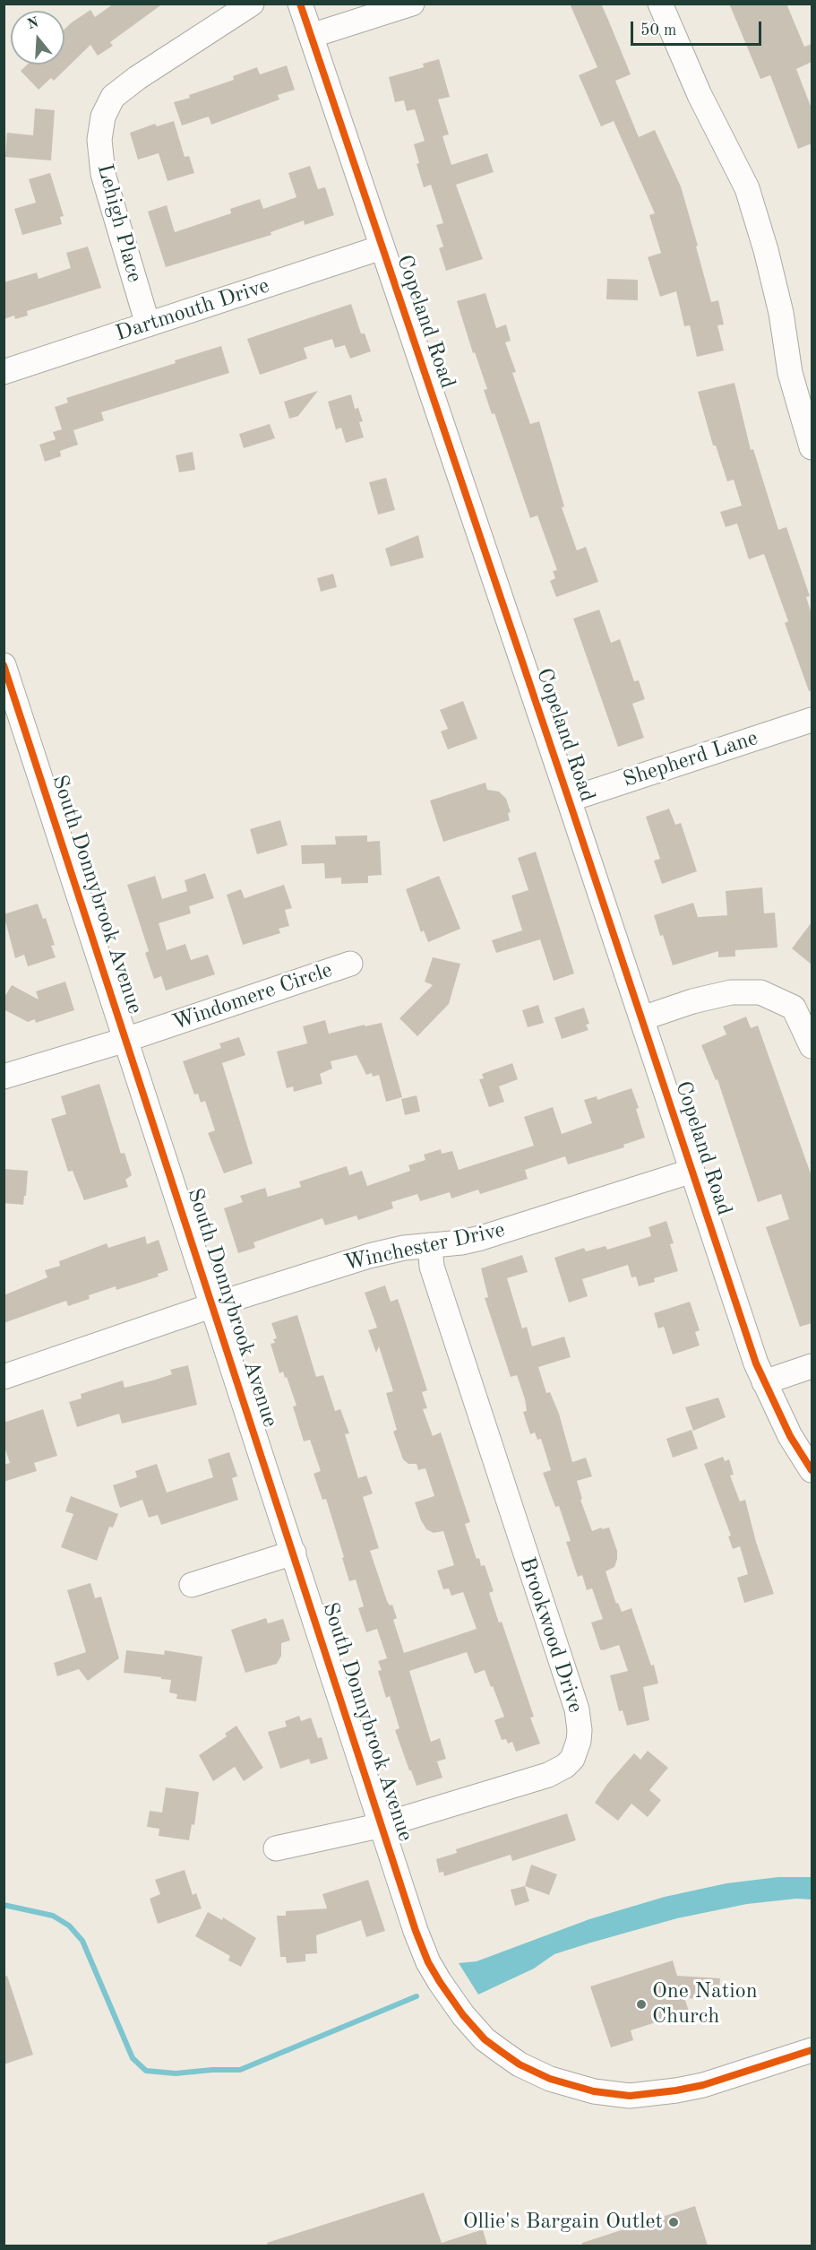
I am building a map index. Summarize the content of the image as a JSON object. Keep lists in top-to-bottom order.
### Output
{
  "streets": {
    "street": [
      "Lehigh Place",
      "Dartmouth Drive",
      "Copeland Road",
      "Shepherd Lane",
      "South Donnybrook Avenue",
      "Windomere Circle",
      "Winchester Drive",
      "Brookwood Drive"
    ]
  },
  "crossings": [
    ["Lehigh Place", "Dartmouth Drive"],
    ["Dartmouth Drive", "Copeland Road"],
    ["Copeland Road", "Shepherd Lane"],
    ["Copeland Road", "Winchester Drive"],
    ["South Donnybrook Avenue", "Windomere Circle"],
    ["South Donnybrook Avenue", "Winchester Drive"],
    ["South Donnybrook Avenue", "Brookwood Drive"],
    ["Winchester Drive", "Brookwood Drive"]
  ],
  "places": ["One Nation Church", "Ollie's Bargain Outlet"],
  "scale_bar": "50 m",
  "north": "top"
}
